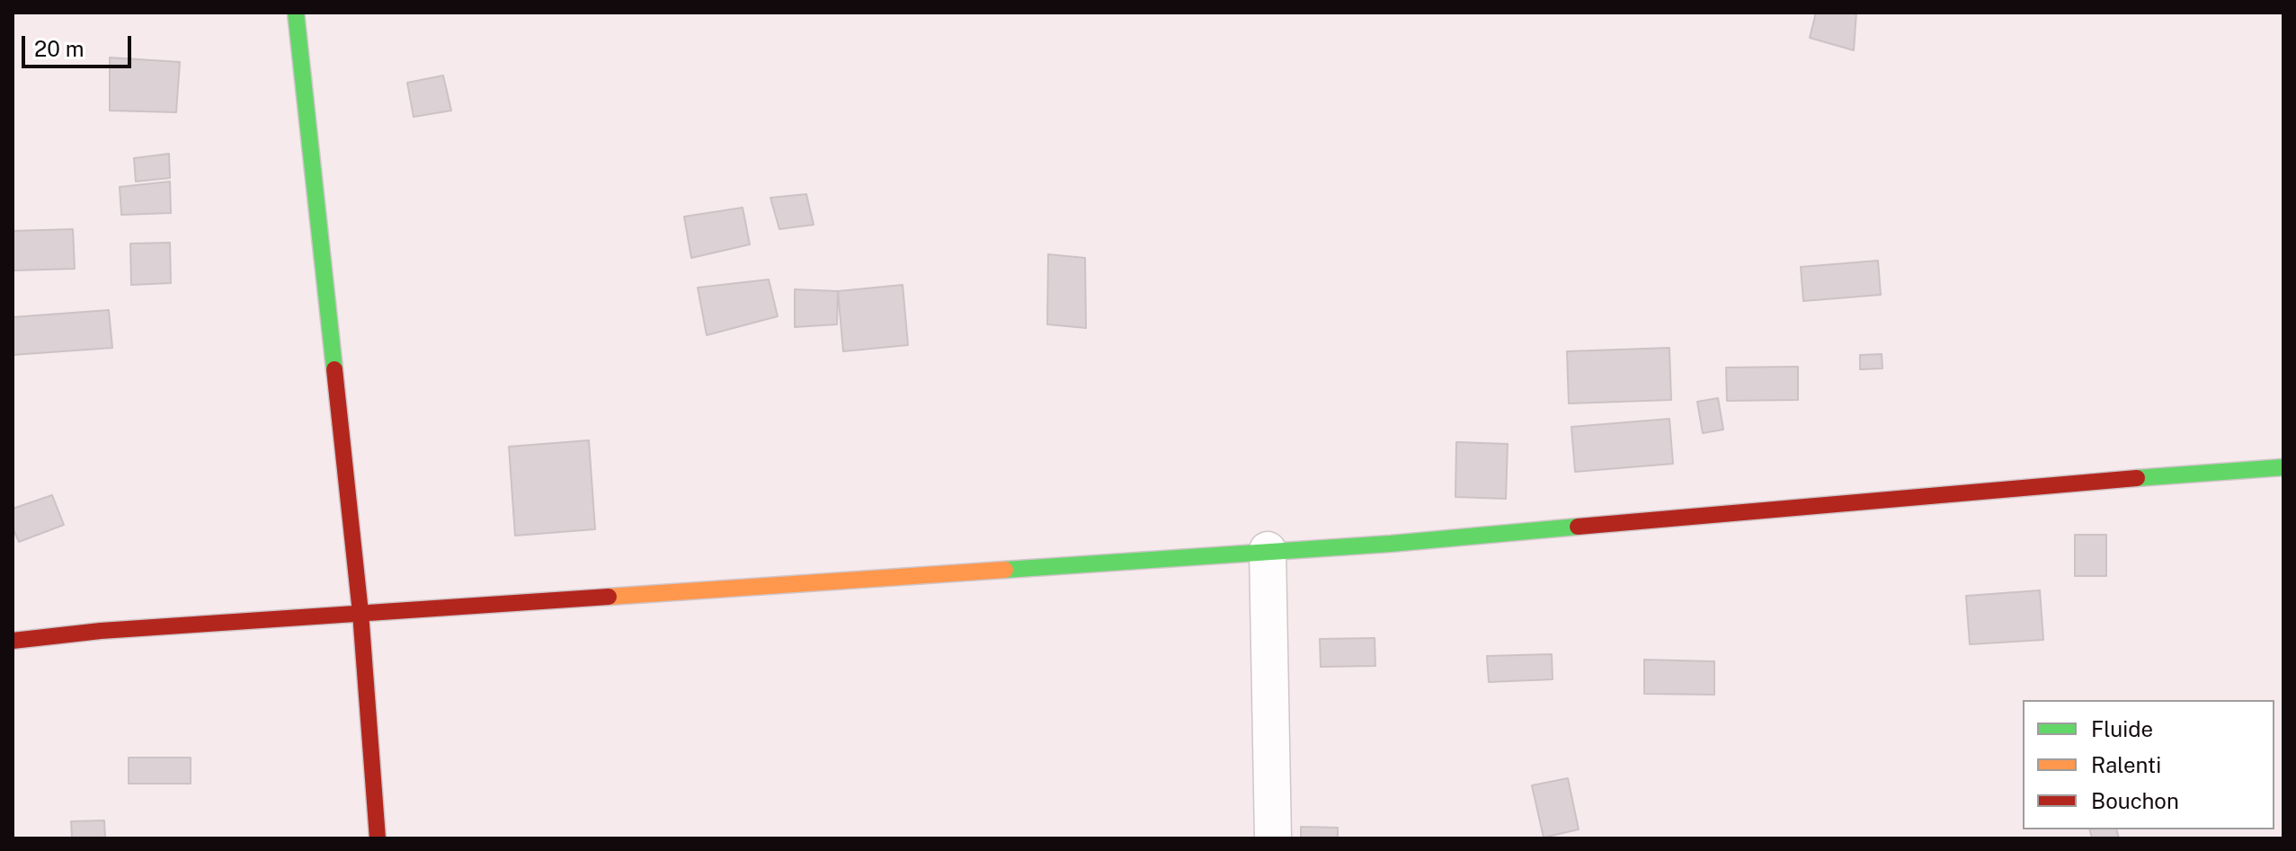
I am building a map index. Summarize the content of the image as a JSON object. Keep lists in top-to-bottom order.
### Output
{
  "legend": ["Fluide", "Ralenti", "Bouchon"],
  "scale_bar": "20 m"
}
